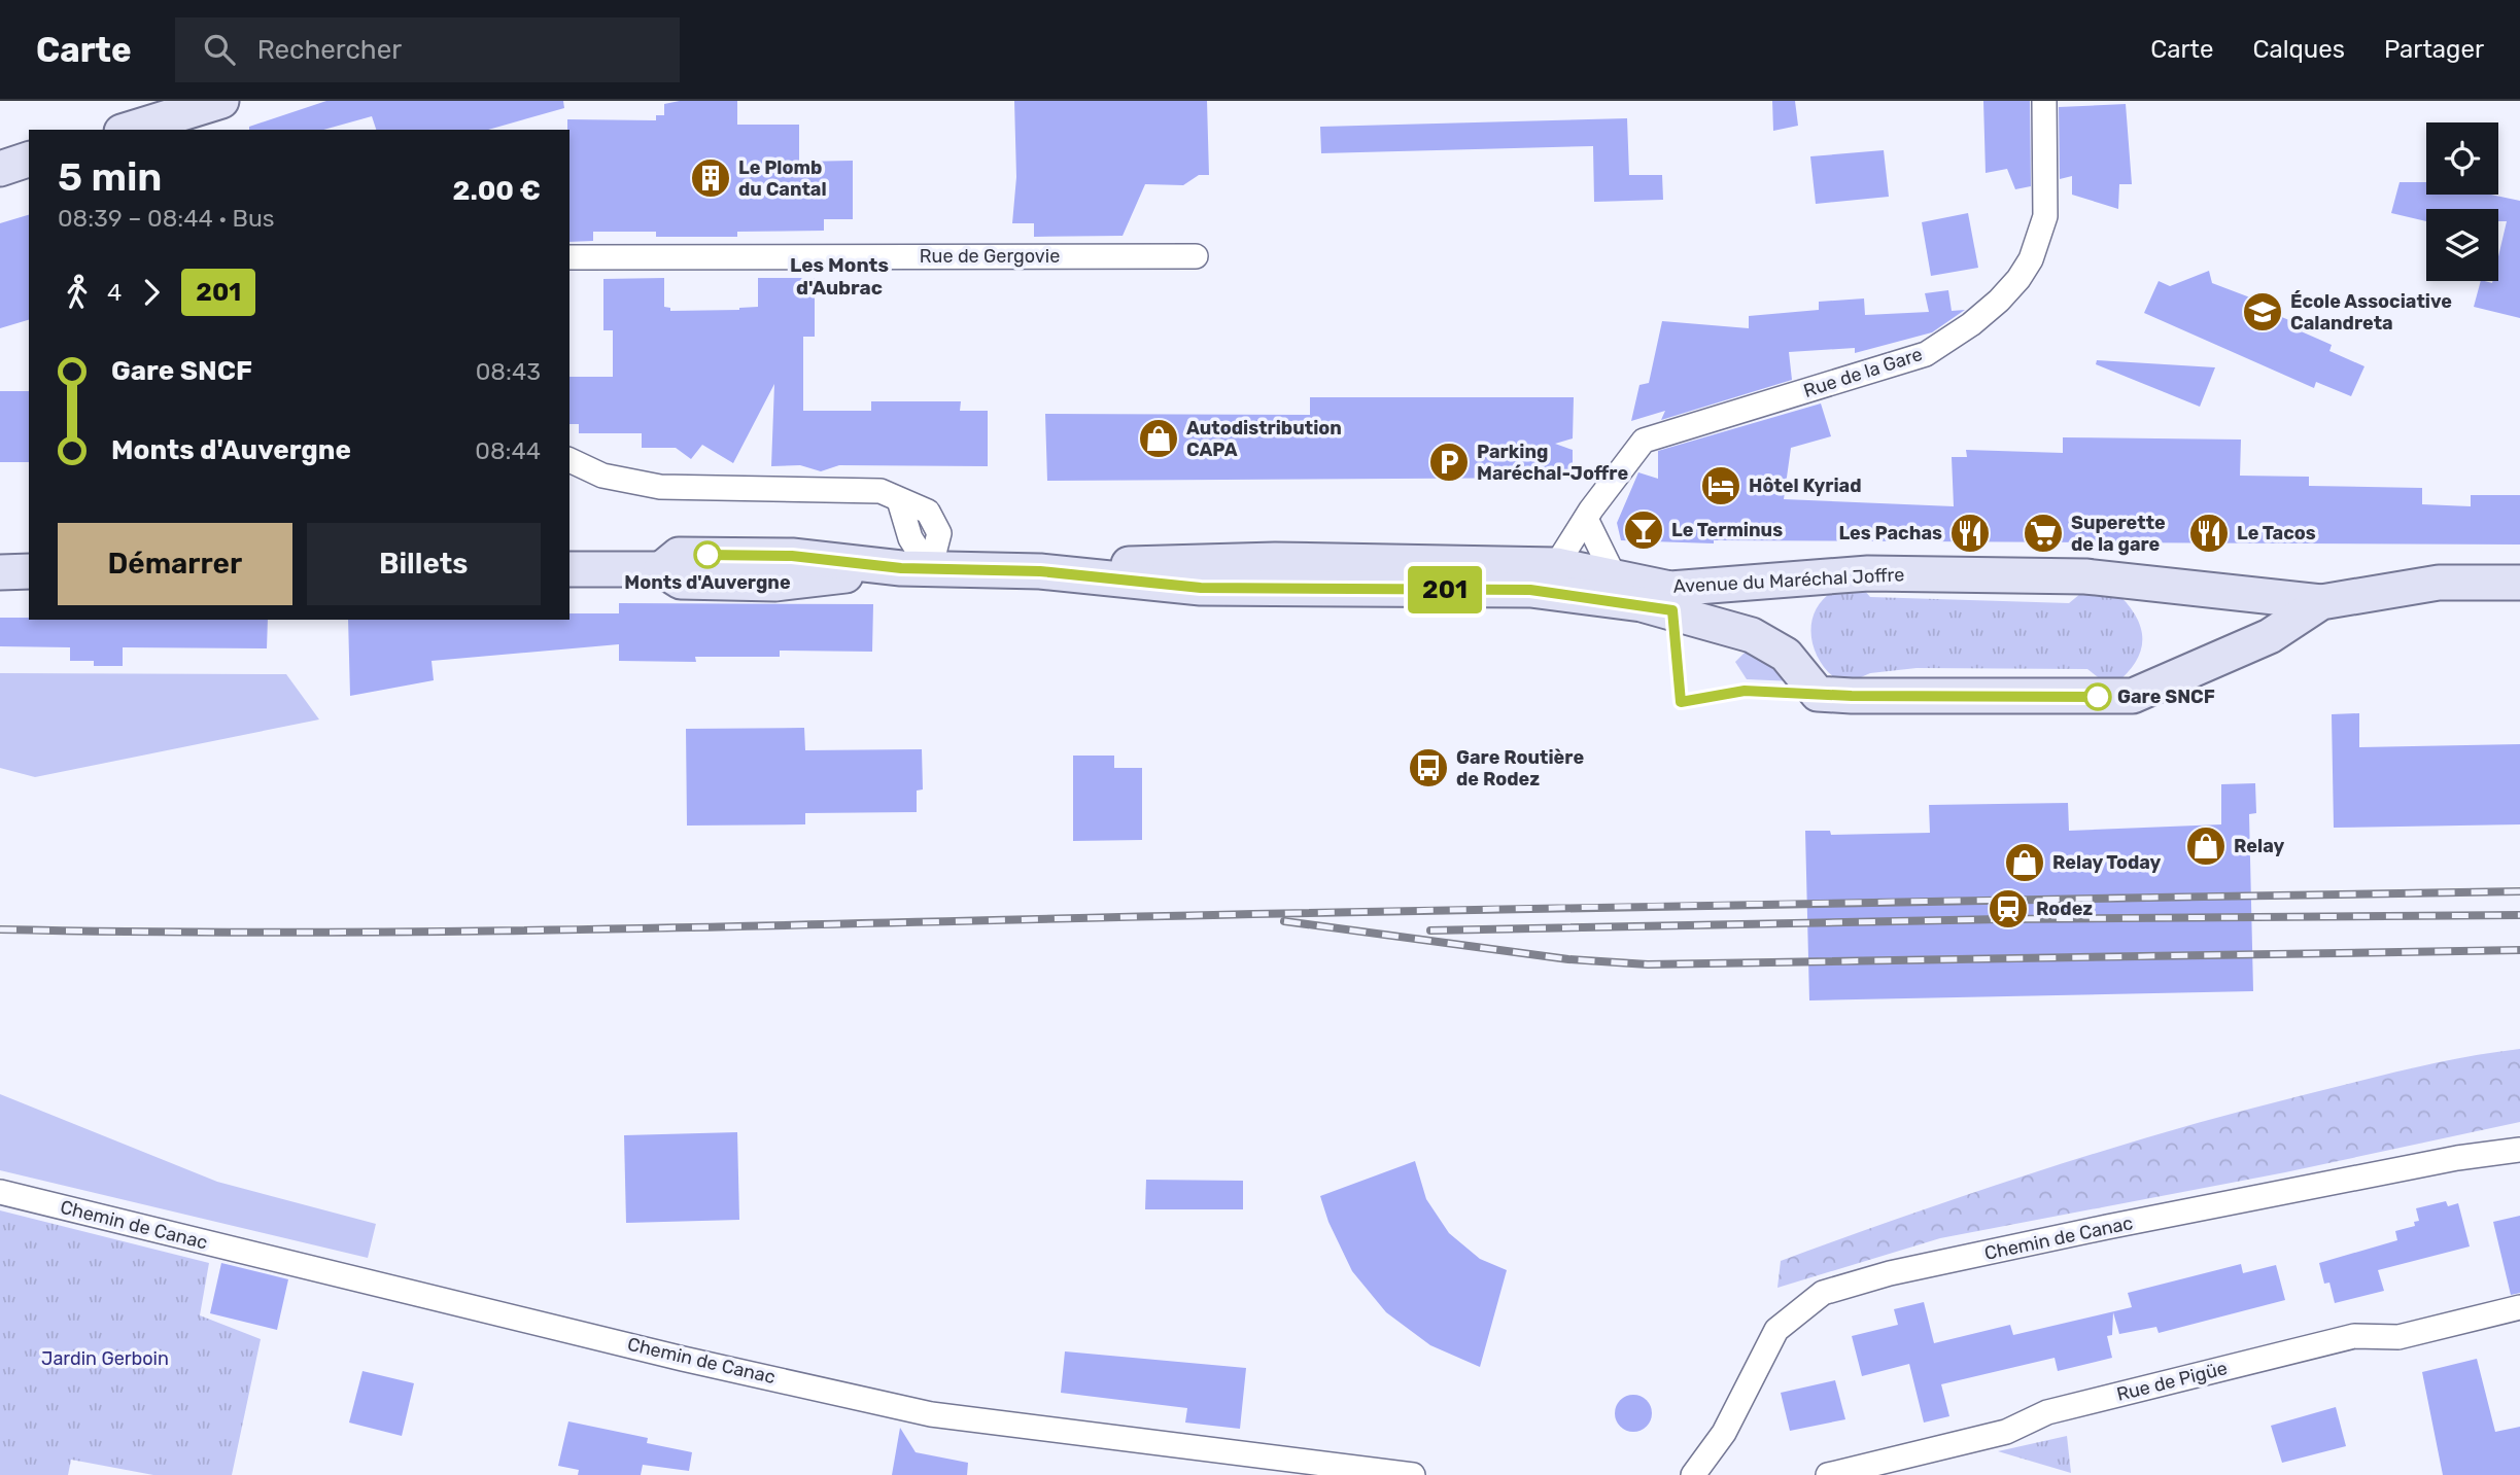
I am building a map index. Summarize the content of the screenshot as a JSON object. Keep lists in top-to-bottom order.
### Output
{
  "streets": {
    "main road": ["Avenue du Maréchal Joffre"],
    "street": [
      "Rue de Gergovie",
      "Rue de la Gare",
      "Chemin de Canac",
      "Rue de Pigüe"
    ]
  },
  "crossings": [
    ["Rue de la Gare", "Avenue du Maréchal Joffre"]
  ],
  "districts": ["Les Monts d'Aubrac"],
  "parks": ["Jardin Gerboin"],
  "places": {
    "building": ["Le Plomb du Cantal"],
    "school or university": ["École Associative Calandreta"],
    "shop": ["Autodistribution CAPA", "Relay", "Relay Today"],
    "parking": ["Parking Maréchal-Joffre"],
    "hotel": ["Hôtel Kyriad"],
    "bar": ["Le Terminus"],
    "restaurant": ["Les Pachas", "Le Tacos"],
    "supermarket": ["Superette de la gare"],
    "other": ["Monts d'Auvergne", "Gare SNCF"],
    "bus stop": ["Gare Routière de Rodez"],
    "station": ["Rodez"]
  },
  "lines": ["bus line 201"],
  "page": {
    "header": "Carte",
    "search": "Rechercher",
    "nav": ["Carte", "Calques", "Partager"],
    "on_map": "201",
    "heading": ["5 min", "08:39 – 08:44 · Bus", "2.00 €"],
    "legs": ["4", "201"],
    "list": [
      {
        "name": "Gare SNCF",
        "value": "08:43"
      },
      {
        "name": "Monts d'Auvergne",
        "value": "08:44"
      }
    ],
    "buttons": ["Démarrer", "Billets"]
  }
}
